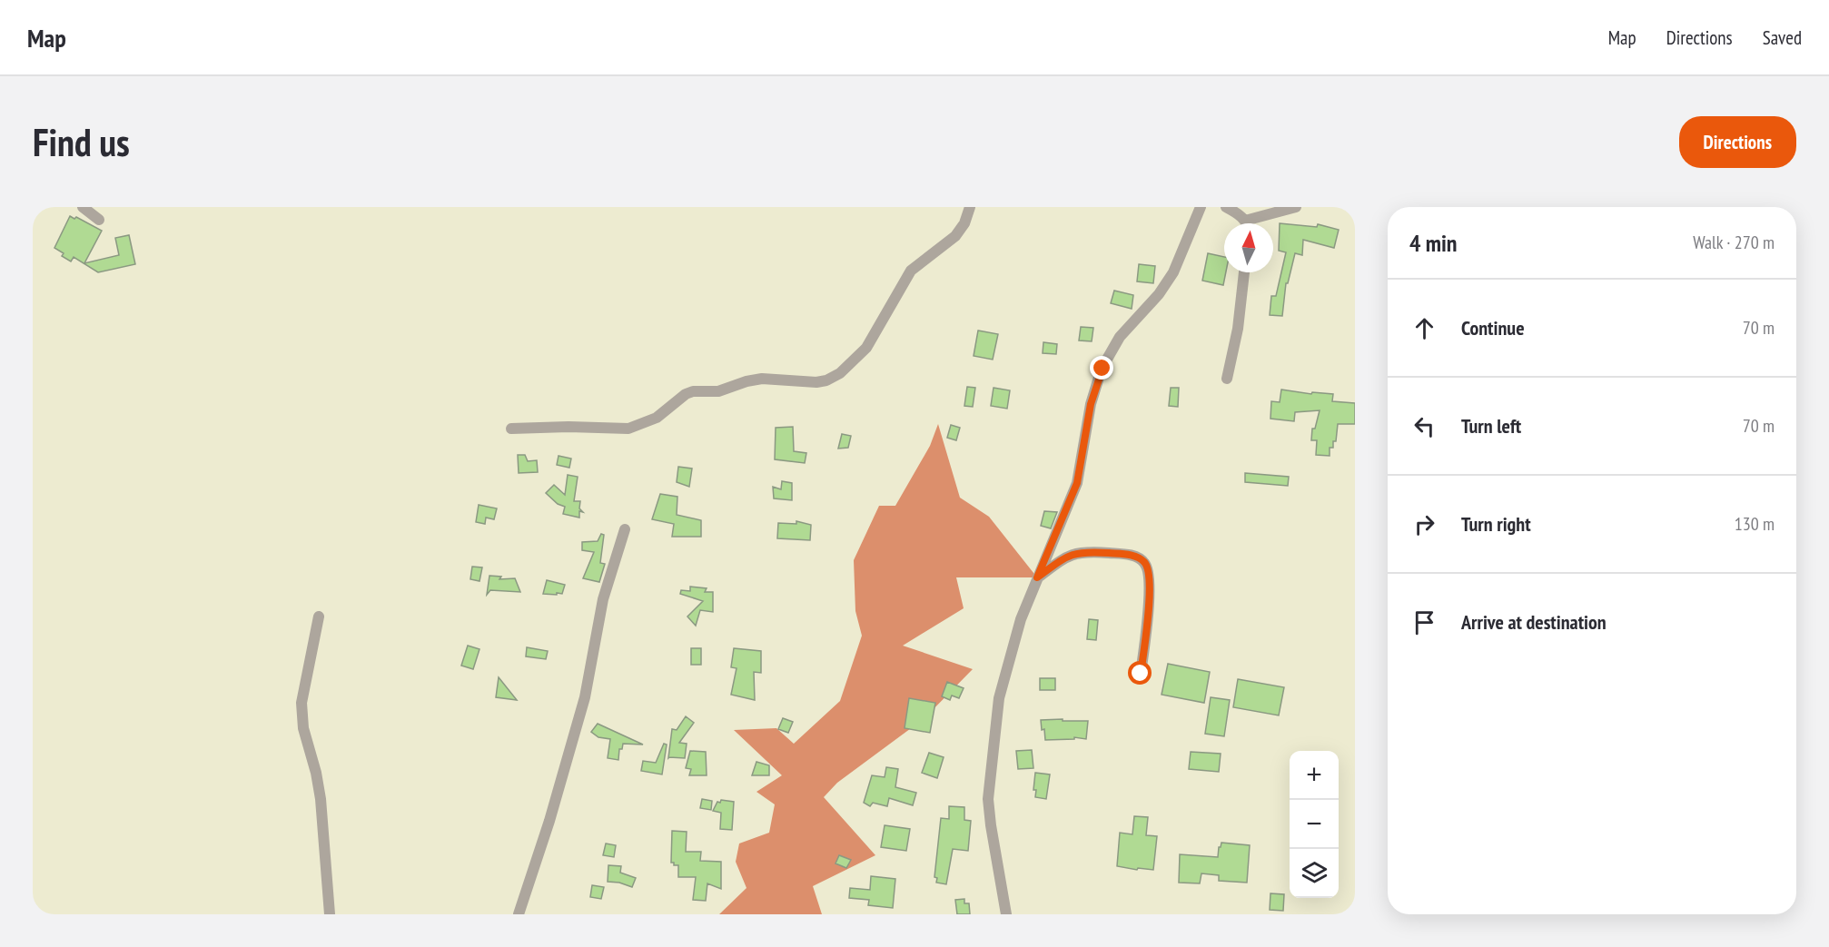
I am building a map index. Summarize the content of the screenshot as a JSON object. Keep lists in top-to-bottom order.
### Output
{
  "north": "top",
  "page": {
    "header": "Map",
    "nav": ["Map", "Directions", "Saved"],
    "buttons": "Directions",
    "title": "Find us",
    "heading": ["4 min", "Walk · 270 m"],
    "list": [
      ["Continue", "70 m"],
      ["Turn left", "70 m"],
      ["Turn right", "130 m"],
      "Arrive at destination"
    ],
    "map_buttons": ["+", "−"]
  }
}
